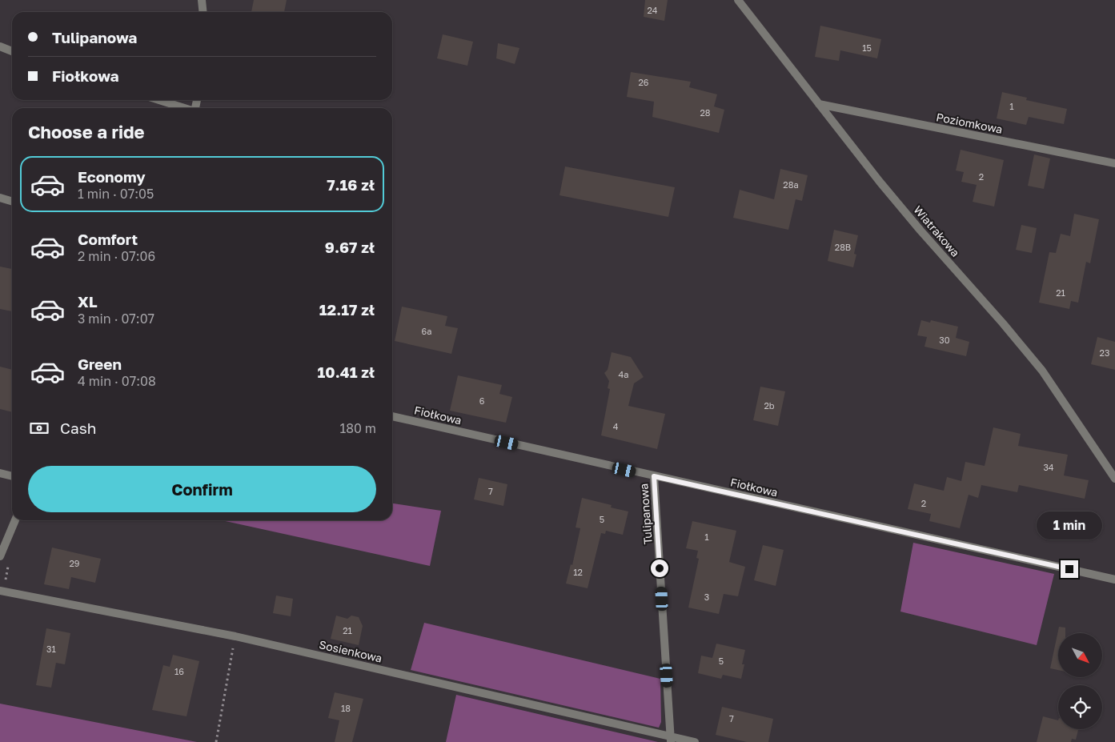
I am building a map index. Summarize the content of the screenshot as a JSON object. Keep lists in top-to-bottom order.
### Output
{
  "streets": {
    "street": [
      "Poziomkowa",
      "Wiatrakowa",
      "Fiołkowa",
      "Tulipanowa",
      "Sosienkowa"
    ]
  },
  "crossings": [
    ["Poziomkowa", "Wiatrakowa"],
    ["Fiołkowa", "Tulipanowa"],
    ["Tulipanowa", "Sosienkowa"]
  ],
  "house_numbers": [
    "24",
    "15",
    "26",
    "1",
    "28",
    "2",
    "28a",
    "28B",
    "21",
    "6a",
    "30",
    "23",
    "4a",
    "6",
    "2b",
    "4",
    "34",
    "7",
    "2",
    "5",
    "1",
    "29",
    "12",
    "3",
    "21",
    "31",
    "5",
    "16",
    "18",
    "7"
  ],
  "north": "bottom right",
  "page": {
    "banner": ["Tulipanowa", "Fiołkowa"],
    "heading": "Choose a ride",
    "list": [
      {
        "name": "Economy",
        "note": "1 min · 07:05",
        "value": "7.16 zł"
      },
      {
        "name": "Comfort",
        "note": "2 min · 07:06",
        "value": "9.67 zł"
      },
      {
        "name": "XL",
        "note": "3 min · 07:07",
        "value": "12.17 zł"
      },
      {
        "name": "Green",
        "note": "4 min · 07:08",
        "value": "10.41 zł"
      }
    ],
    "pay": ["Cash", "180 m"],
    "buttons": "Confirm",
    "bubble": "1 min"
  }
}
